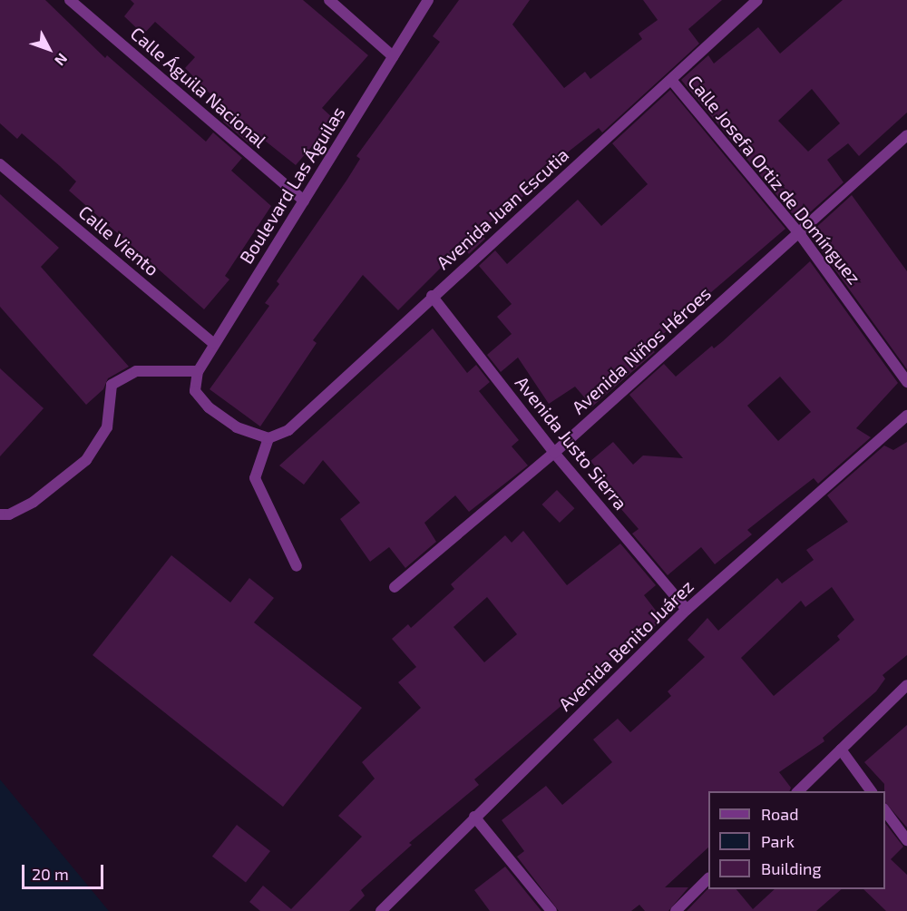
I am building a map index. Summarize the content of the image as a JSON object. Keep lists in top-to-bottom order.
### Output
{
  "streets": {
    "street": [
      "Calle Águila Nacional",
      "Calle Josefa Ortiz de Domínguez",
      "Boulevard Las Águilas",
      "Avenida Juan Escutia",
      "Calle Viento",
      "Avenida Niños Héroes",
      "Avenida Justo Sierra",
      "Avenida Benito Juárez"
    ]
  },
  "crossings": [
    ["Calle Águila Nacional", "Boulevard Las Águilas"],
    ["Calle Josefa Ortiz de Domínguez", "Avenida Juan Escutia"],
    ["Calle Josefa Ortiz de Domínguez", "Avenida Niños Héroes"],
    ["Boulevard Las Águilas", "Avenida Juan Escutia"],
    ["Boulevard Las Águilas", "Calle Viento"],
    ["Avenida Juan Escutia", "Avenida Justo Sierra"],
    ["Avenida Niños Héroes", "Avenida Justo Sierra"],
    ["Avenida Justo Sierra", "Avenida Benito Juárez"]
  ],
  "legend": ["Road", "Park", "Building"],
  "scale_bar": "20 m",
  "north": "bottom right"
}
